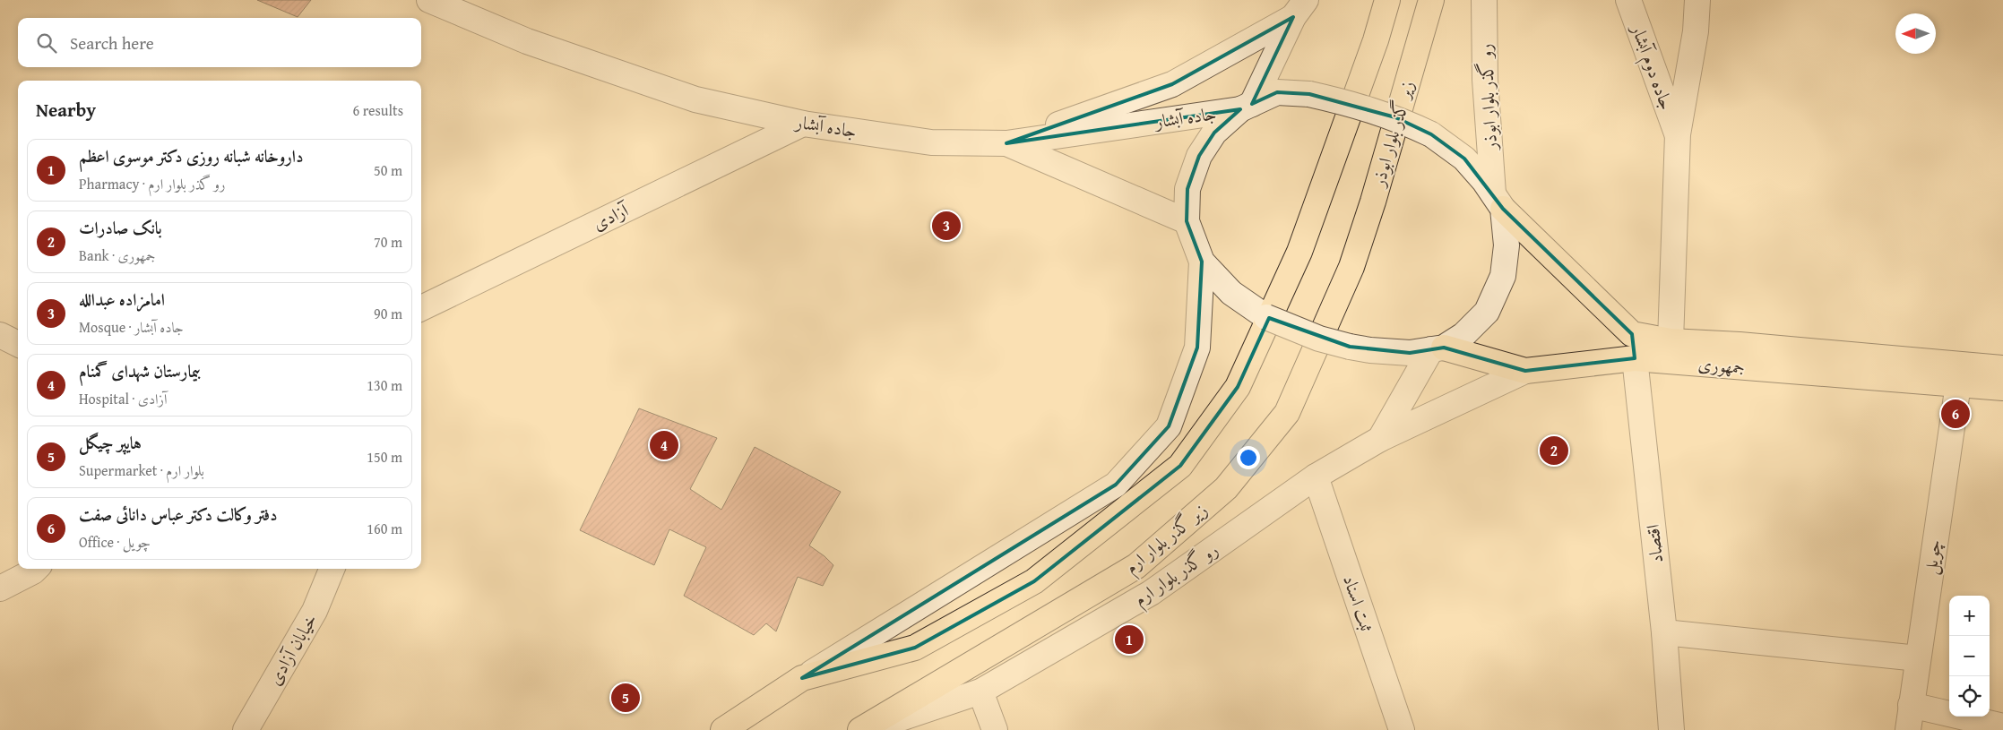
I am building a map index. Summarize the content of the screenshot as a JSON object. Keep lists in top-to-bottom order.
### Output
{
  "streets": {
    "main road": ["زیر گذر بلوار ابوذر", "جمهوری", "زیر گذر بلوار ارم"],
    "street": [
      "جاده دوم آبشار",
      "رو گذر بلوار ابوذر",
      "جاده آبشار",
      "آزادی",
      "اقتصاد",
      "چویل",
      "رو گذر بلوار ارم",
      "ثبت اسناد",
      "خیابان آزادی"
    ]
  },
  "crossings": [
    ["رو گذر بلوار ابوذر", "جمهوری"],
    ["جاده آبشار", "آزادی"],
    ["زیر گذر بلوار ابوذر", "زیر گذر بلوار ارم"],
    ["جمهوری", "اقتصاد"],
    ["جمهوری", "چویل"],
    ["جمهوری", "رو گذر بلوار ارم"],
    ["رو گذر بلوار ارم", "ثبت اسناد"]
  ],
  "north": "left",
  "page": {
    "search": "Search here",
    "heading": ["Nearby", "6 results"],
    "list": [
      {
        "mark": "1",
        "name": "داروخانه شبانه روزی دکتر موسوی اعظم",
        "note": "Pharmacy · رو گذر بلوار ارم",
        "value": "50 m"
      },
      {
        "mark": "2",
        "name": "بانک صادرات",
        "note": "Bank · جمهوری",
        "value": "70 m"
      },
      {
        "mark": "3",
        "name": "امامزاده عبدالله",
        "note": "Mosque · جاده آبشار",
        "value": "90 m"
      },
      {
        "mark": "4",
        "name": "بیمارستان شهدای گمنام",
        "note": "Hospital · آزادی",
        "value": "130 m"
      },
      {
        "mark": "5",
        "name": "هایپر چیگل",
        "note": "Supermarket · بلوار ارم",
        "value": "150 m"
      },
      {
        "mark": "6",
        "name": "دفتر وکالت دکتر عباس دانائی صفت",
        "note": "Office · چویل",
        "value": "160 m"
      }
    ],
    "pins": [
      "3",
      "6",
      "4",
      "2",
      "1",
      "5"
    ],
    "map_buttons": ["+", "−"]
  }
}
